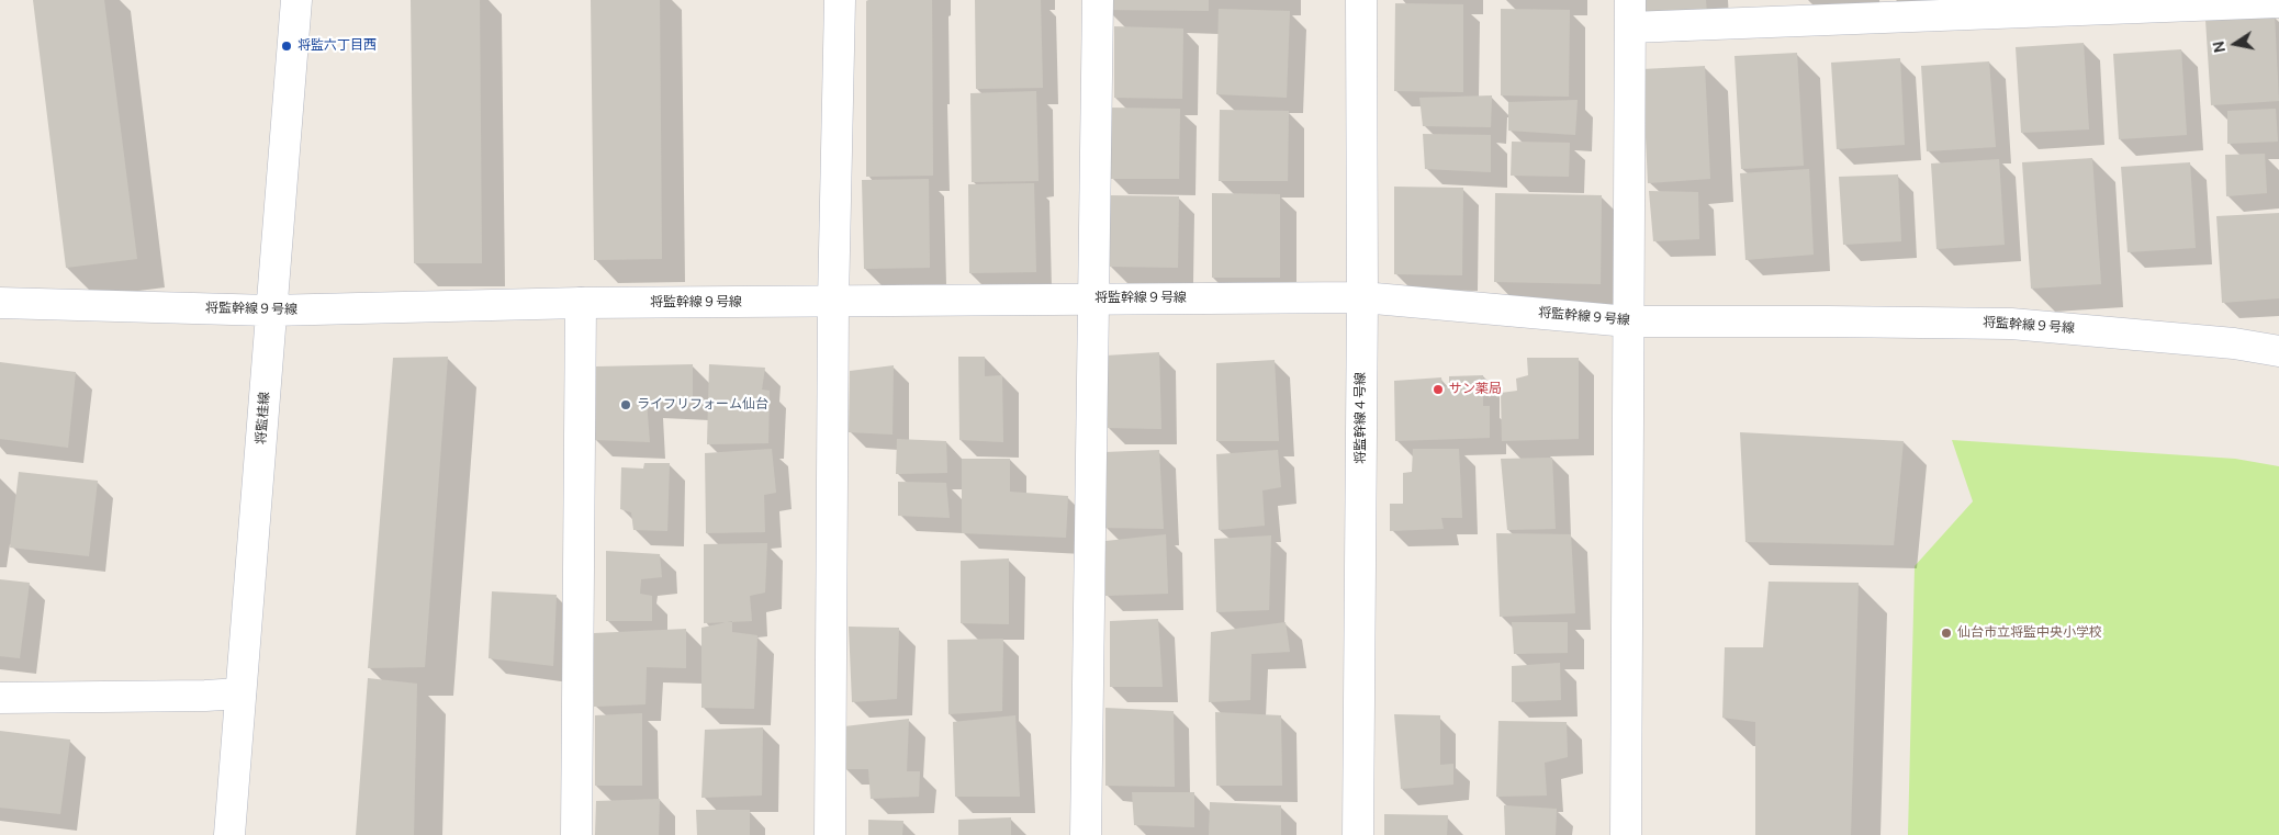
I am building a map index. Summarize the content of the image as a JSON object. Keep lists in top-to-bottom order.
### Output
{
  "streets": {
    "street": ["将監幹線９号線", "将監桂線", "将監幹線４号線"]
  },
  "crossings": [
    ["将監幹線９号線", "将監桂線"],
    ["将監幹線９号線", "将監幹線４号線"]
  ],
  "places": [
    "将監六丁目西",
    "サン薬局",
    "ライフリフォーム仙台",
    "仙台市立将監中央小学校"
  ],
  "north": "left"
}
